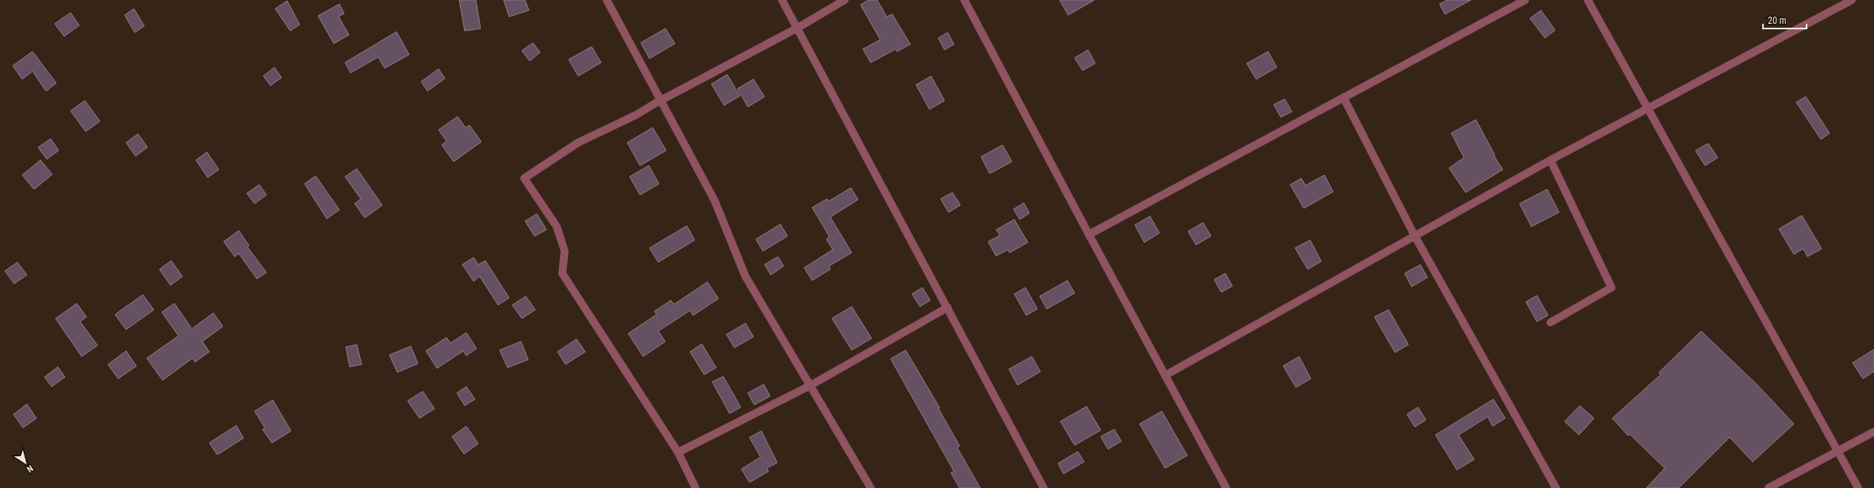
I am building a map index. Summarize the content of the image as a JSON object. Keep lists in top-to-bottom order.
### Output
{
  "scale_bar": "20 m",
  "north": "bottom right"
}
